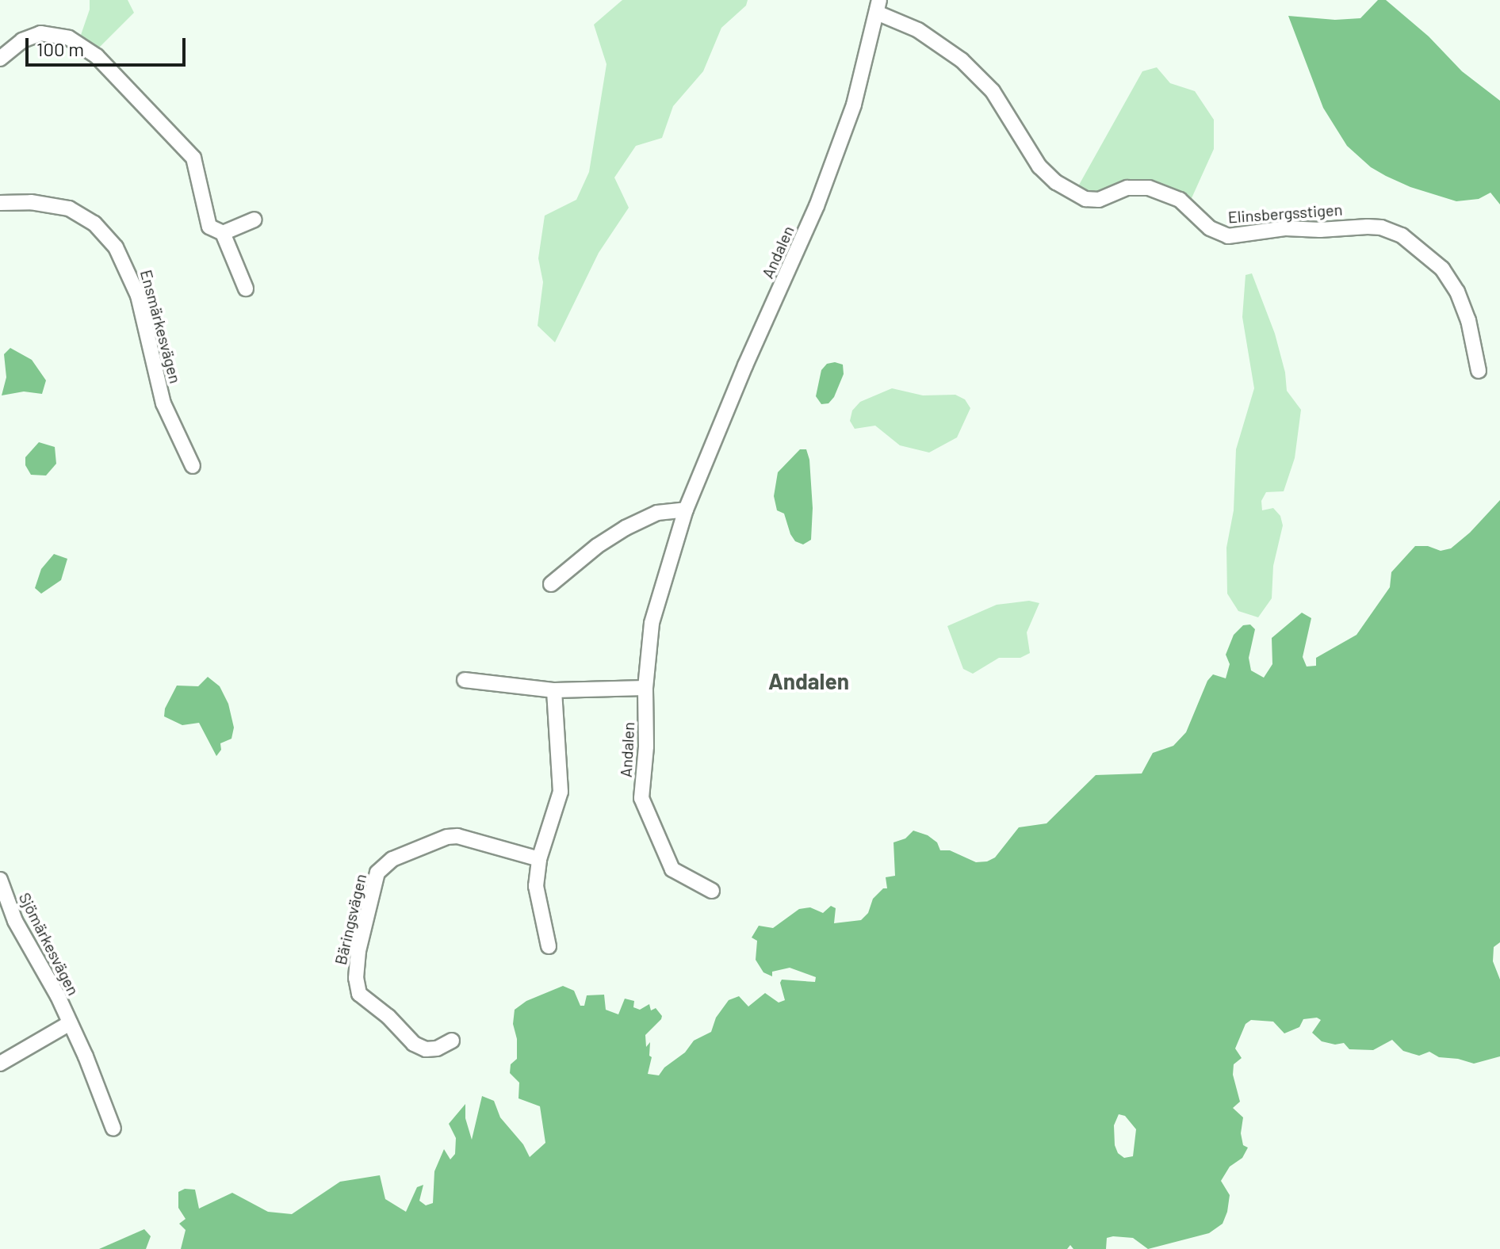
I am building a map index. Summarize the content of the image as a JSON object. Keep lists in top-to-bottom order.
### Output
{
  "streets": {
    "street": [
      "Elinsbergsstigen",
      "Andalen",
      "Ensmärkesvägen",
      "Bäringsvägen",
      "Sjömärkesvägen"
    ]
  },
  "crossings": [
    ["Elinsbergsstigen", "Andalen"]
  ],
  "districts": ["Andalen"],
  "scale_bar": "100 m"
}
